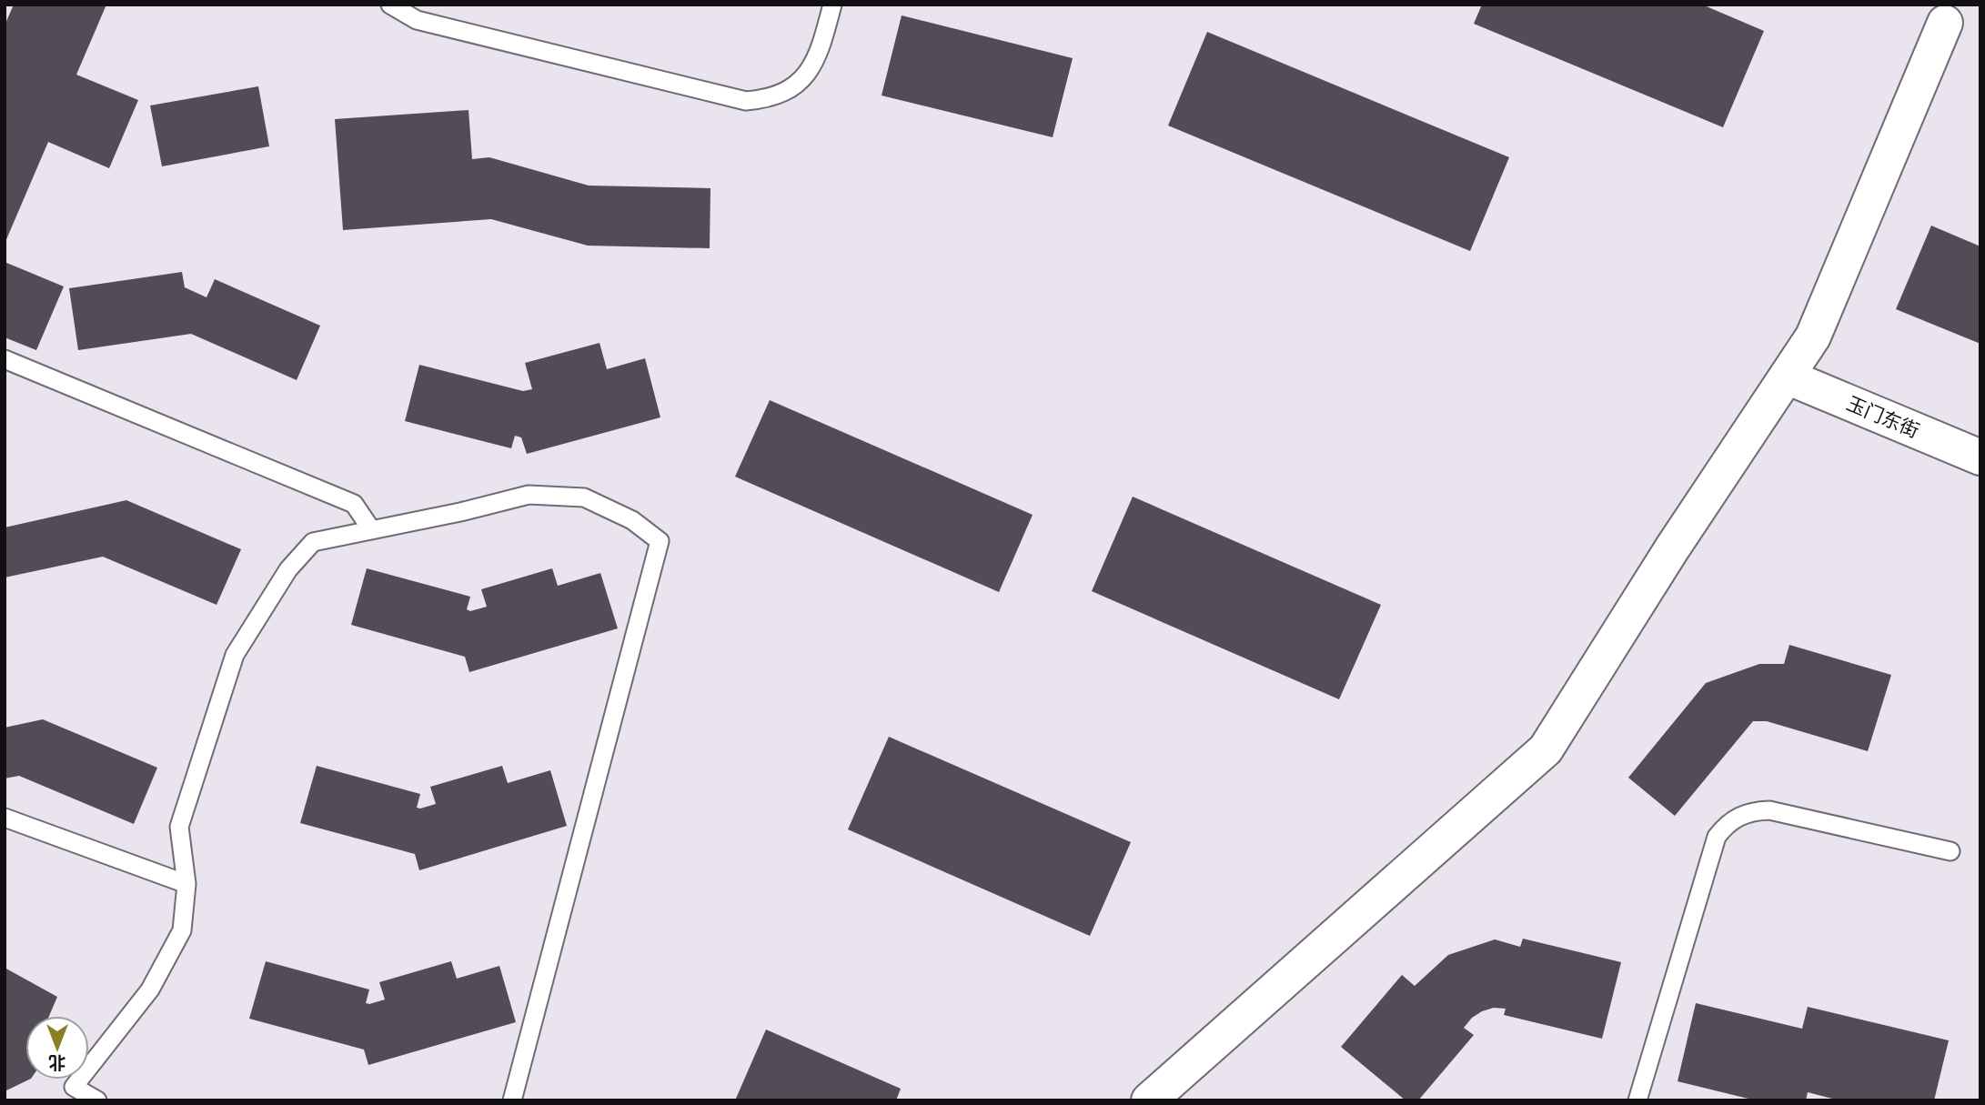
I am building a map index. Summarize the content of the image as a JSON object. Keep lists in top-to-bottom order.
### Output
{
  "streets": {
    "street": ["玉门东街"]
  },
  "north": "bottom"
}
